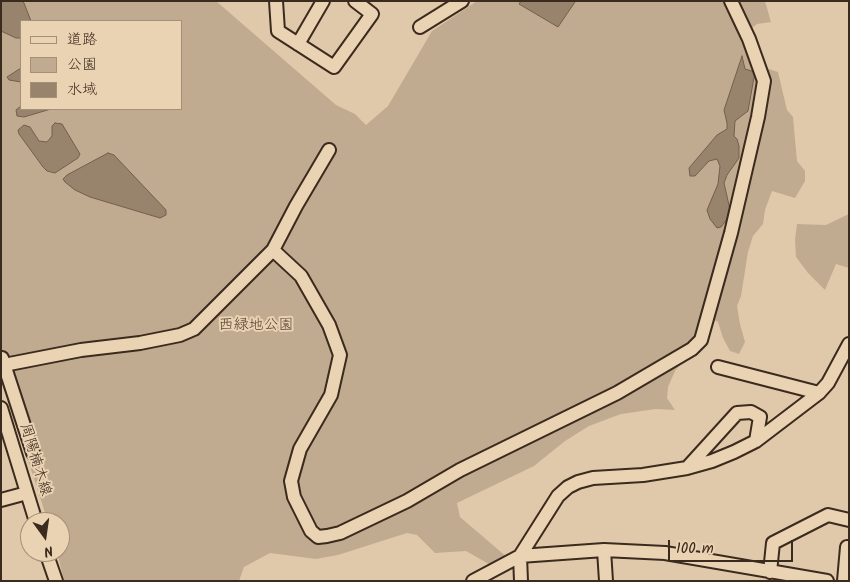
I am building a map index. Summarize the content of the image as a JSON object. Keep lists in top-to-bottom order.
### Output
{
  "streets": {
    "street": ["周陽楠木線"]
  },
  "parks": ["西緑地公園"],
  "legend": ["道路", "公園", "水域"],
  "scale_bar": "100 m",
  "north": "bottom"
}
